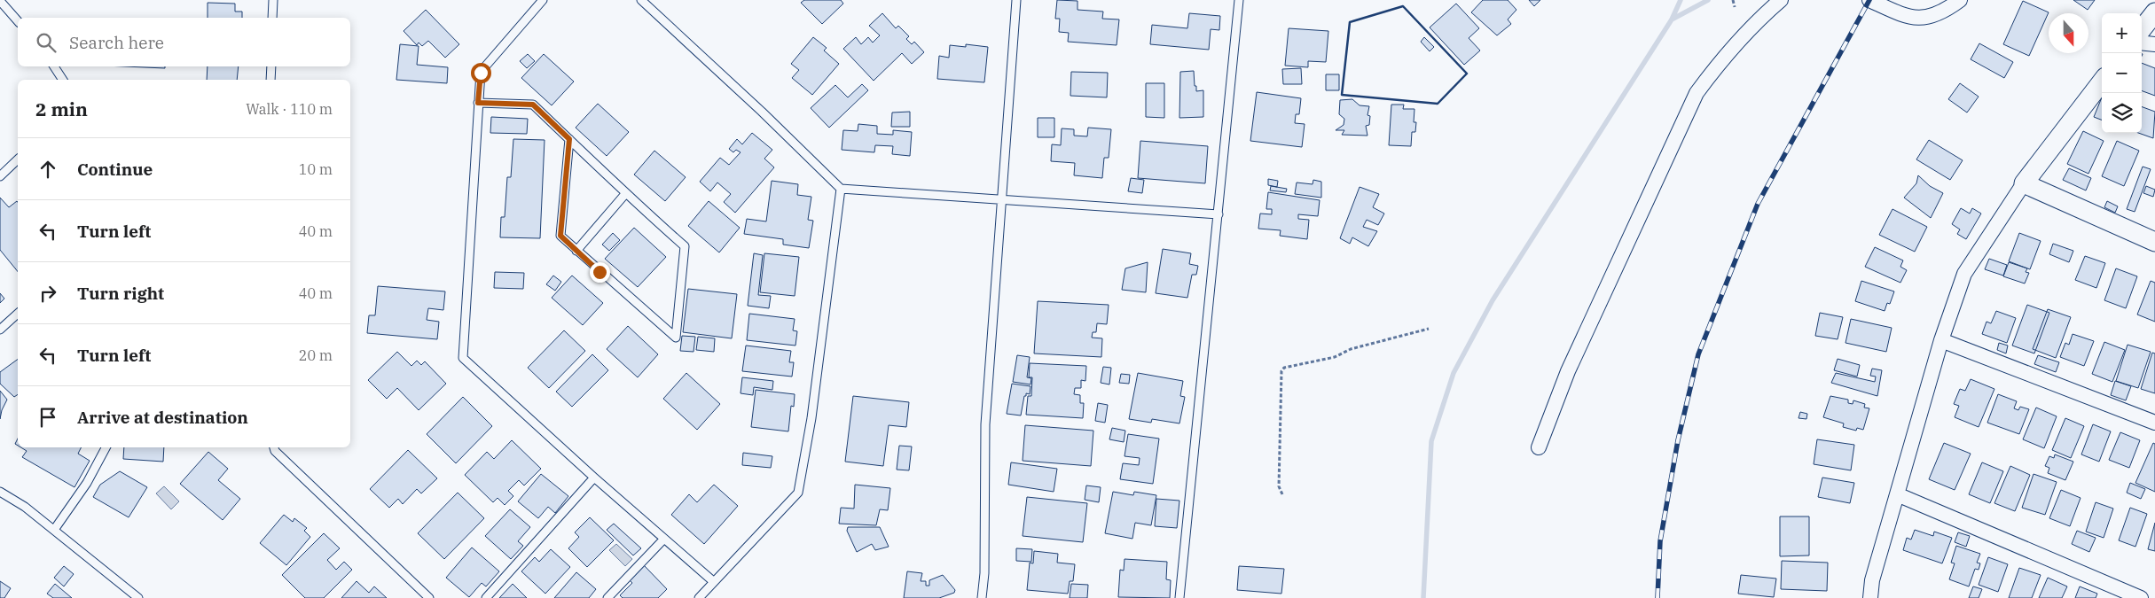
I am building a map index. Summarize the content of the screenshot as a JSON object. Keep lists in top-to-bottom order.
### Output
{
  "north": "bottom",
  "page": {
    "map_buttons": ["+", "−"],
    "search": "Search here",
    "heading": ["2 min", "Walk · 110 m"],
    "list": [
      ["Continue", "10 m"],
      ["Turn left", "40 m"],
      ["Turn right", "40 m"],
      ["Turn left", "20 m"],
      "Arrive at destination"
    ]
  }
}
